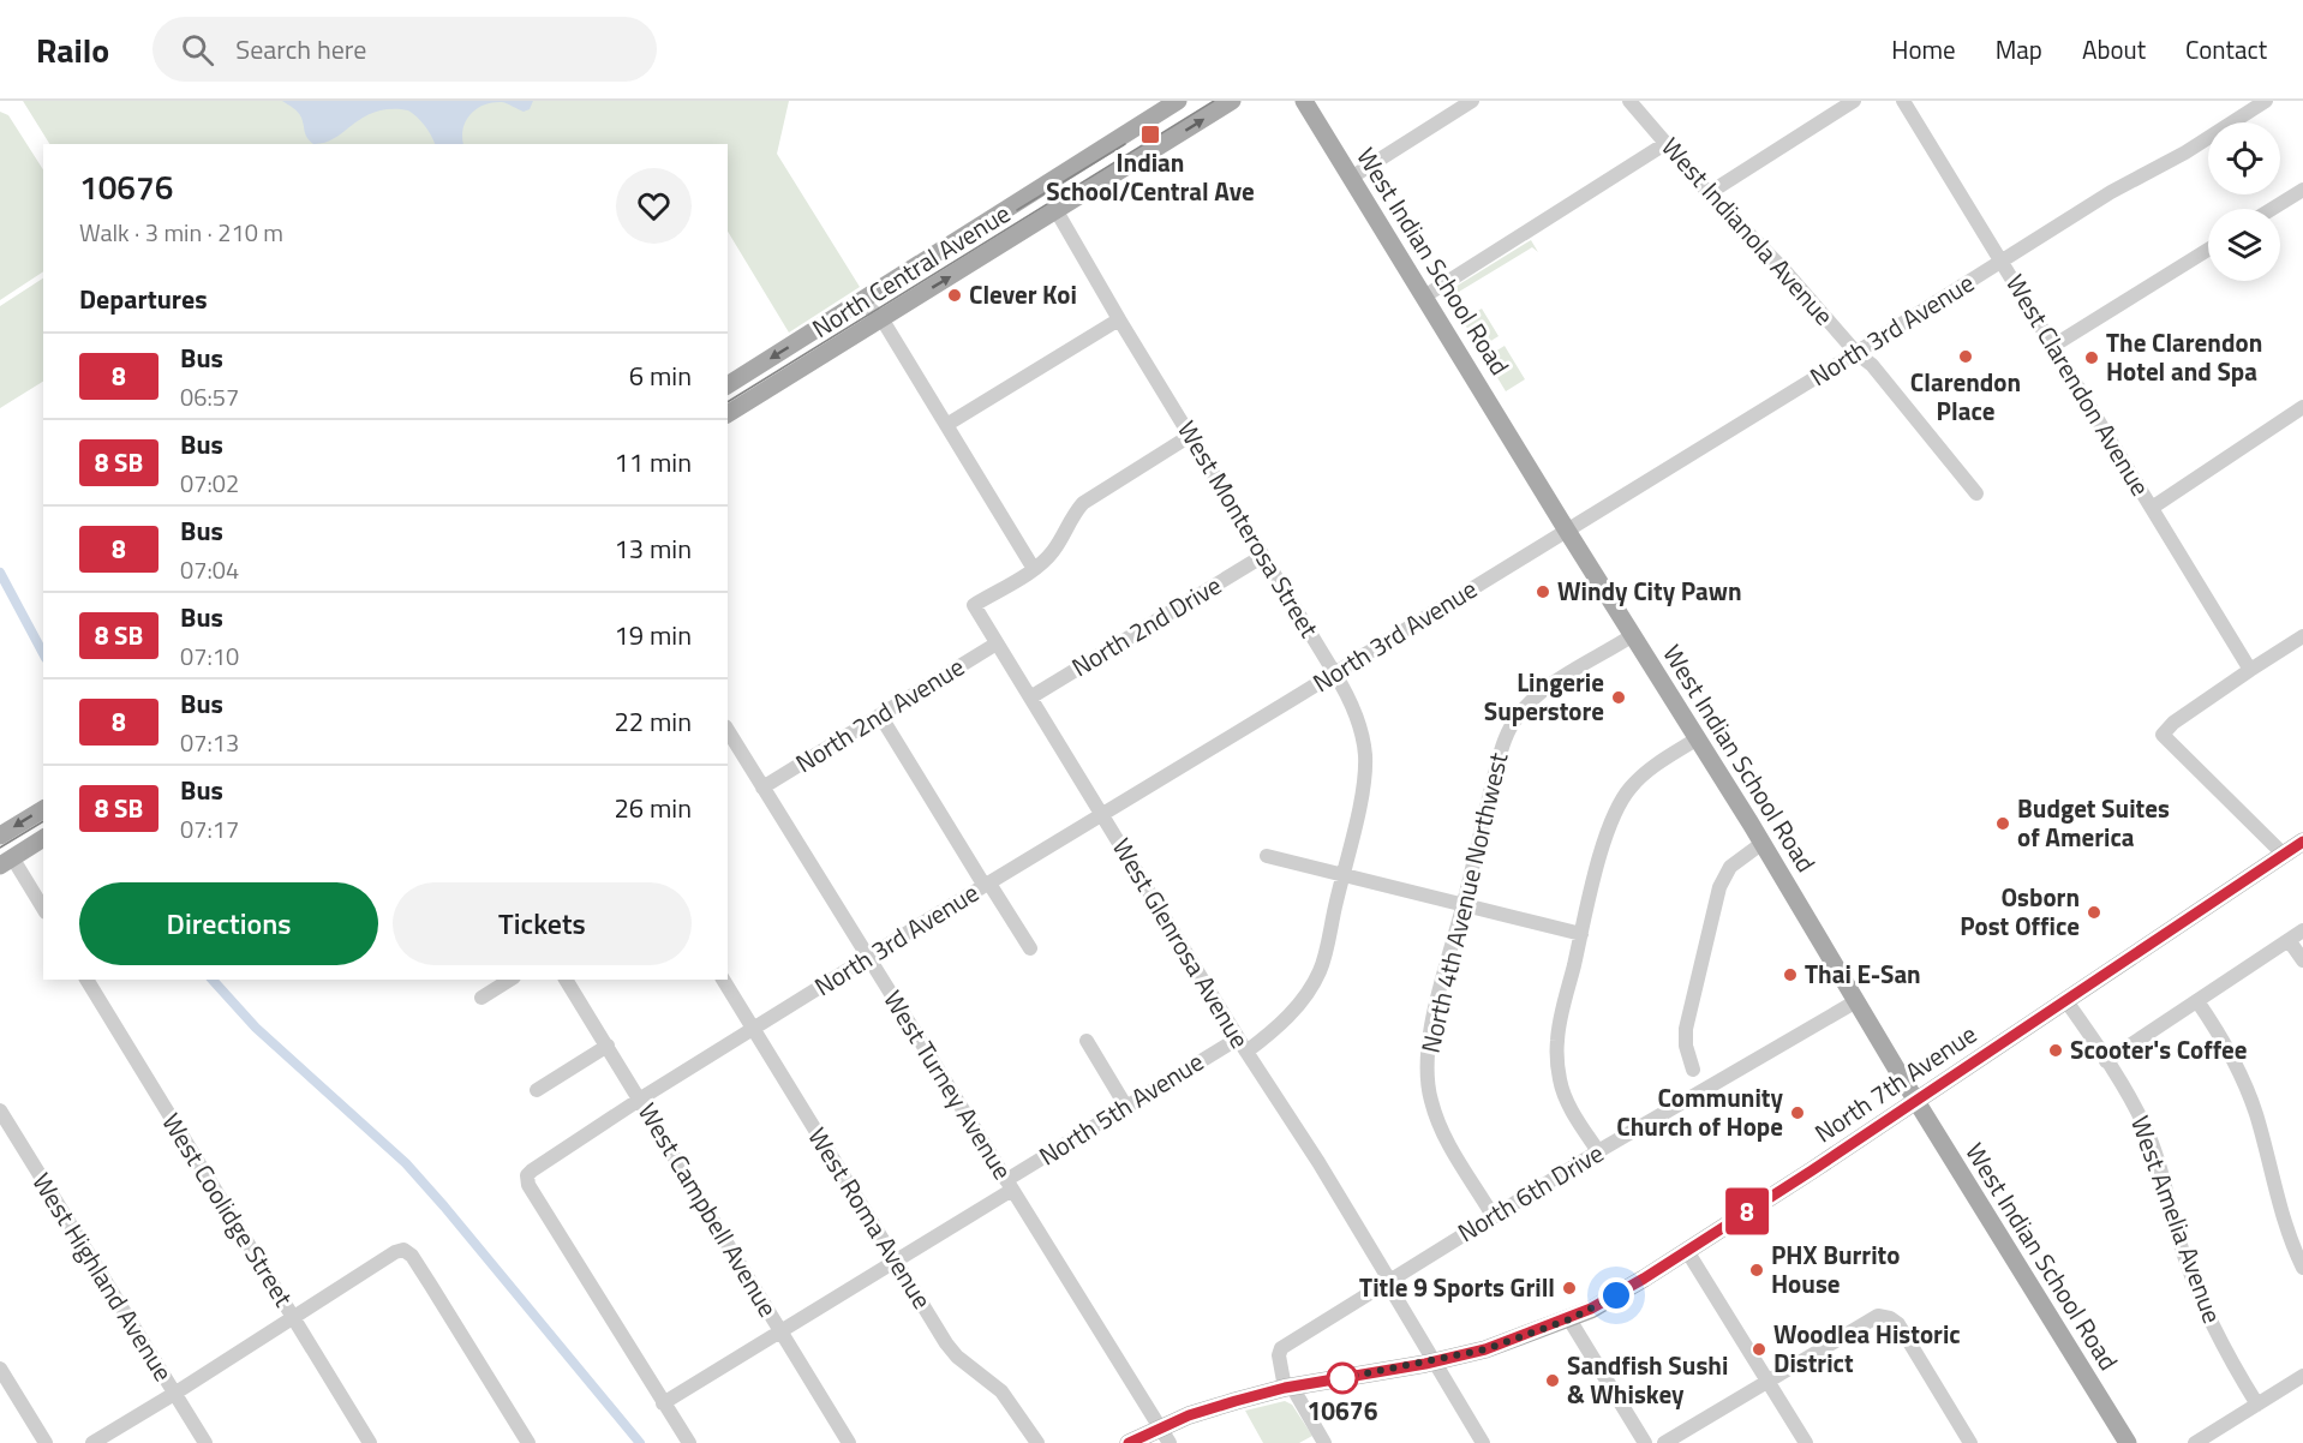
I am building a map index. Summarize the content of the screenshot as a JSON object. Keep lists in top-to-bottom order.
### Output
{
  "streets": {
    "main road": ["West Indian School Road", "North Central Avenue", "North 7th Avenue"],
    "street": [
      "West Indianola Avenue",
      "North 3rd Avenue",
      "West Clarendon Avenue",
      "West Monterosa Street",
      "North 2nd Drive",
      "North 2nd Avenue",
      "North 4th Avenue Northwest",
      "West Glenrosa Avenue",
      "West Turney Avenue",
      "North 5th Avenue",
      "North 6th Drive",
      "West Coolidge Street",
      "West Campbell Avenue",
      "West Roma Avenue",
      "West Amelia Avenue",
      "West Highland Avenue"
    ]
  },
  "crossings": [
    ["West Indianola Avenue", "North 3rd Avenue"],
    ["West Indian School Road", "North 3rd Avenue"],
    ["West Indian School Road", "North 4th Avenue Northwest"],
    ["West Indian School Road", "North 7th Avenue"],
    ["West Indian School Road", "North 6th Drive"],
    ["North Central Avenue", "West Monterosa Street"],
    ["North 3rd Avenue", "West Clarendon Avenue"],
    ["North 3rd Avenue", "West Monterosa Street"],
    ["North 3rd Avenue", "West Glenrosa Avenue"],
    ["North 3rd Avenue", "West Turney Avenue"],
    ["North 3rd Avenue", "North 5th Avenue"],
    ["North 3rd Avenue", "West Campbell Avenue"],
    ["North 3rd Avenue", "West Roma Avenue"],
    ["West Monterosa Street", "North 2nd Drive"],
    ["West Monterosa Street", "West Glenrosa Avenue"],
    ["West Monterosa Street", "North 5th Avenue"],
    ["North 2nd Drive", "West Glenrosa Avenue"],
    ["North 2nd Avenue", "West Glenrosa Avenue"],
    ["North 2nd Avenue", "West Turney Avenue"],
    ["North 4th Avenue Northwest", "North 6th Drive"],
    ["West Glenrosa Avenue", "North 7th Avenue"],
    ["West Glenrosa Avenue", "North 5th Avenue"],
    ["West Glenrosa Avenue", "North 6th Drive"],
    ["North 7th Avenue", "West Turney Avenue"],
    ["North 7th Avenue", "North 6th Drive"],
    ["North 7th Avenue", "West Amelia Avenue"],
    ["West Turney Avenue", "North 5th Avenue"],
    ["North 5th Avenue", "West Campbell Avenue"],
    ["North 5th Avenue", "West Roma Avenue"]
  ],
  "places": {
    "transit": ["Indian School/Central Ave"],
    "other": [
      "Clever Koi",
      "Clarendon Place",
      "The Clarendon Hotel and Spa",
      "Windy City Pawn",
      "Lingerie Superstore",
      "Budget Suites of America",
      "Osborn Post Office",
      "Thai E-San",
      "Scooter's Coffee",
      "Community Church of Hope",
      "PHX Burrito House",
      "Title 9 Sports Grill",
      "Woodlea Historic District",
      "10676",
      "Sandfish Sushi & Whiskey"
    ]
  },
  "lines": ["bus line 8"],
  "page": {
    "header": "Railo",
    "search": "Search here",
    "nav": [
      "Home",
      "Map",
      "About",
      "Contact"
    ],
    "on_map": "8",
    "heading": [
      ["10676", "Walk · 3 min · 210 m"],
      "Departures"
    ],
    "list": [
      {
        "mark": "8",
        "name": "Bus",
        "note": "06:57",
        "value": "6 min"
      },
      {
        "mark": "8 SB",
        "name": "Bus",
        "note": "07:02",
        "value": "11 min"
      },
      {
        "mark": "8",
        "name": "Bus",
        "note": "07:04",
        "value": "13 min"
      },
      {
        "mark": "8 SB",
        "name": "Bus",
        "note": "07:10",
        "value": "19 min"
      },
      {
        "mark": "8",
        "name": "Bus",
        "note": "07:13",
        "value": "22 min"
      },
      {
        "mark": "8 SB",
        "name": "Bus",
        "note": "07:17",
        "value": "26 min"
      }
    ],
    "buttons": ["Directions", "Tickets"]
  }
}
